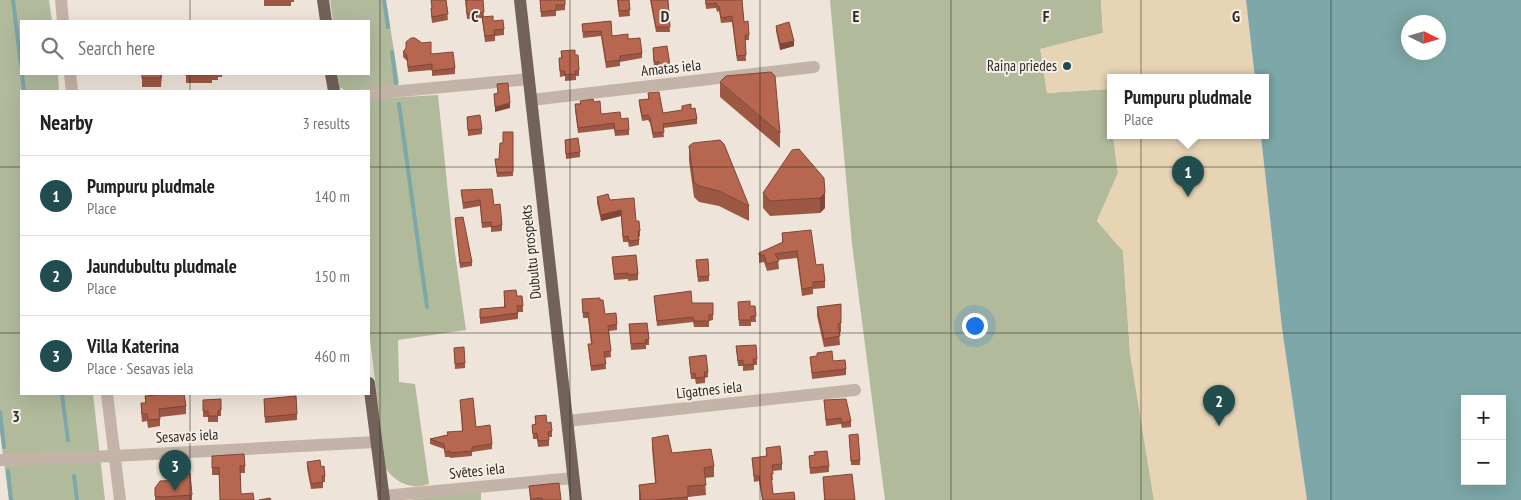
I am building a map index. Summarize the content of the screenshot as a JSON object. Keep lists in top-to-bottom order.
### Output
{
  "streets": {
    "main road": ["Dubultu prospekts"],
    "street": [
      "Amatas iela",
      "Līgatnes iela",
      "Sesavas iela",
      "Svētes iela"
    ]
  },
  "crossings": [
    ["Amatas iela", "Dubultu prospekts"],
    ["Dubultu prospekts", "Līgatnes iela"],
    ["Dubultu prospekts", "Svētes iela"]
  ],
  "places": ["Raiņa priedes"],
  "north": "right",
  "page": {
    "search": "Search here",
    "popup": ["Pumpuru pludmale", "Place"],
    "heading": ["Nearby", "3 results"],
    "list": [
      {
        "mark": "1",
        "name": "Pumpuru pludmale",
        "note": "Place",
        "value": "140 m"
      },
      {
        "mark": "2",
        "name": "Jaundubultu pludmale",
        "note": "Place",
        "value": "150 m"
      },
      {
        "mark": "3",
        "name": "Villa Katerina",
        "note": "Place · Sesavas iela",
        "value": "460 m"
      }
    ],
    "pins": ["1", "2", "3"],
    "map_buttons": ["+", "−"]
  },
  "grid": {
    "columns": [
      "C",
      "D",
      "E",
      "F",
      "G"
    ],
    "rows": ["3"]
  }
}
